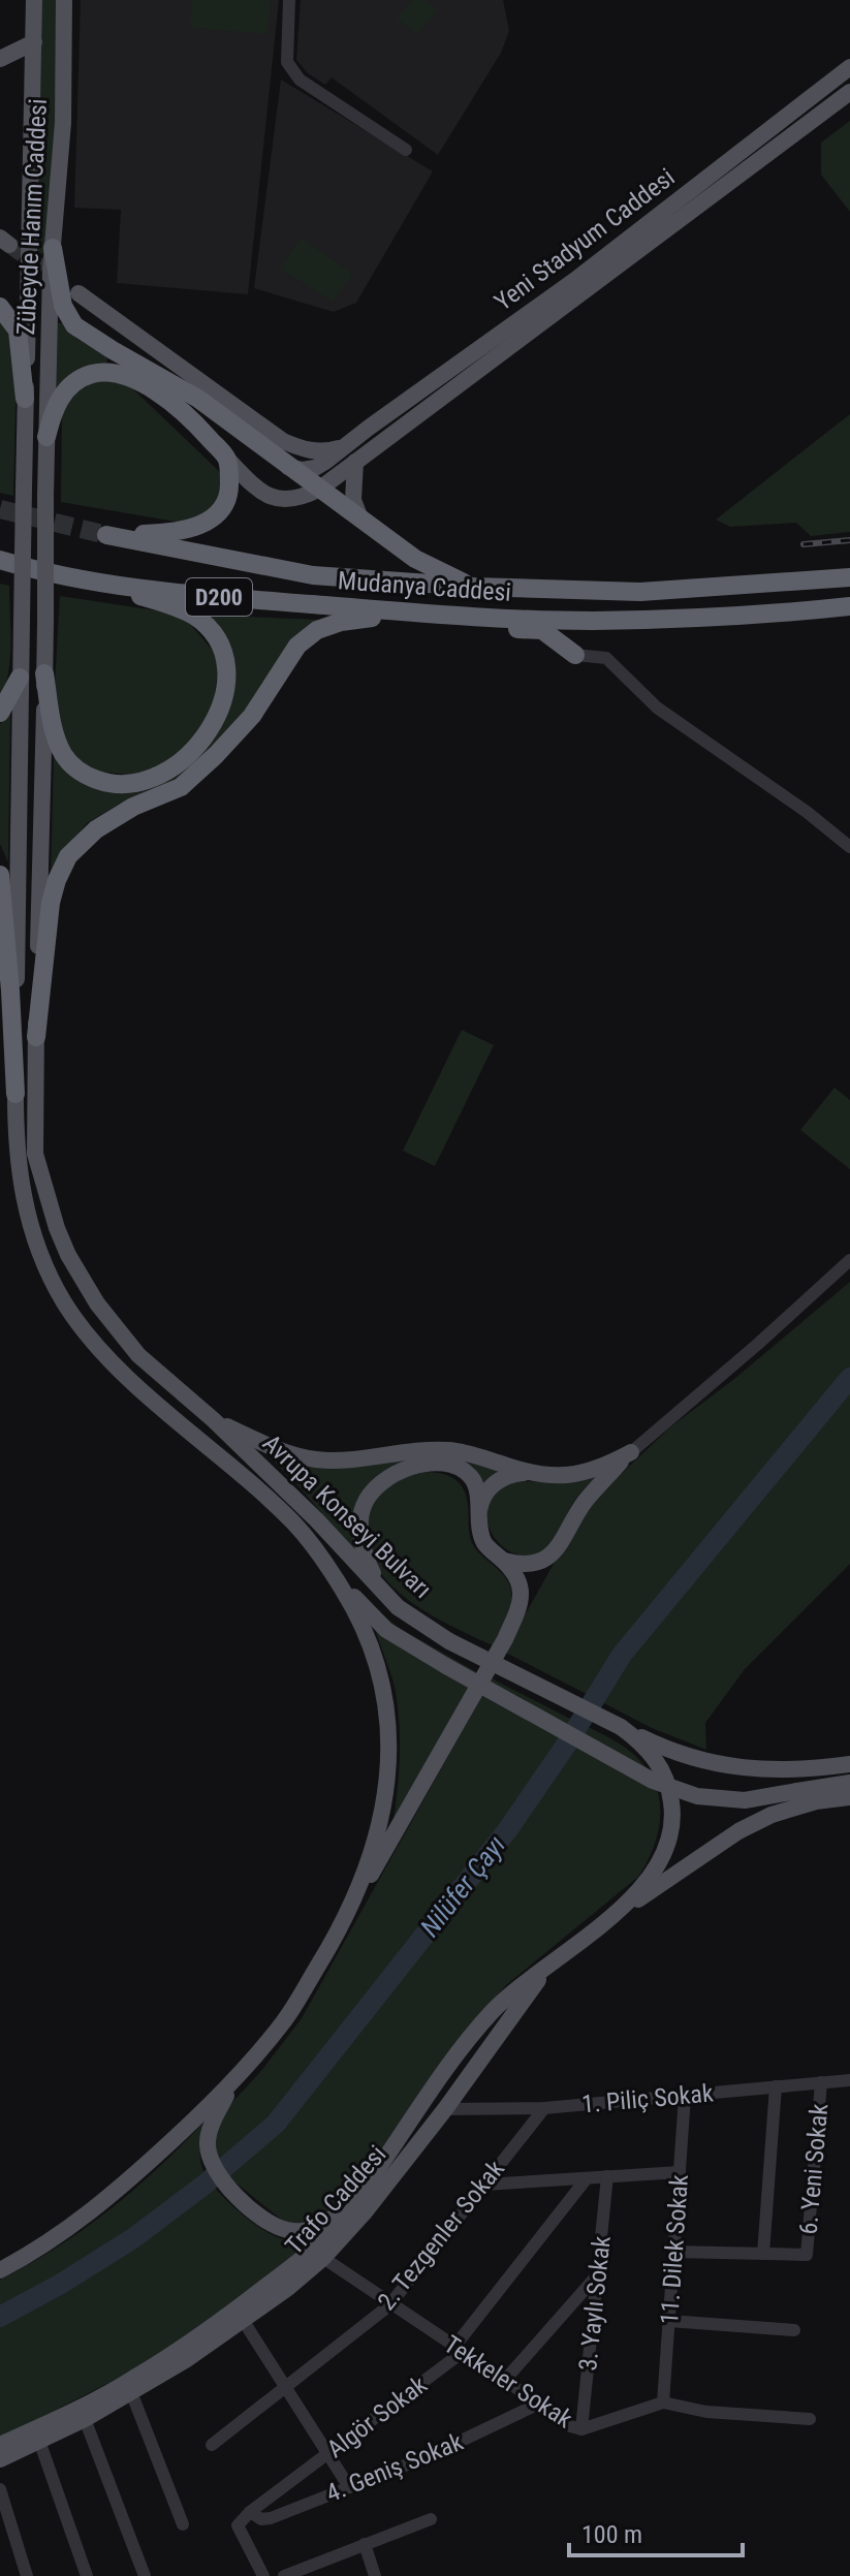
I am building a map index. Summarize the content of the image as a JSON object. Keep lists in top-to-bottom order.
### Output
{
  "streets": {
    "highway": ["Mudanya Caddesi", "D200"],
    "main road": [
      "Zübeyde Hanım Caddesi",
      "Yeni Stadyum Caddesi",
      "Avrupa Konseyi Bulvarı",
      "Trafo Caddesi"
    ],
    "street": [
      "1. Piliç Sokak",
      "6. Yeni Sokak",
      "2. Tezgenler Sokak",
      "11. Dilek Sokak",
      "3. Yaylı Sokak",
      "Tekkeler Sokak",
      "Algör Sokak",
      "4. Geniş Sokak"
    ]
  },
  "crossings": [
    ["Zübeyde Hanım Caddesi", "Avrupa Konseyi Bulvarı"],
    ["Avrupa Konseyi Bulvarı", "Trafo Caddesi"],
    ["1. Piliç Sokak", "6. Yeni Sokak"],
    ["1. Piliç Sokak", "Trafo Caddesi"],
    ["1. Piliç Sokak", "2. Tezgenler Sokak"],
    ["1. Piliç Sokak", "11. Dilek Sokak"],
    ["Trafo Caddesi", "Tekkeler Sokak"],
    ["2. Tezgenler Sokak", "Tekkeler Sokak"],
    ["11. Dilek Sokak", "Tekkeler Sokak"],
    ["3. Yaylı Sokak", "Tekkeler Sokak"],
    ["Tekkeler Sokak", "Algör Sokak"],
    ["Tekkeler Sokak", "4. Geniş Sokak"],
    ["Algör Sokak", "4. Geniş Sokak"]
  ],
  "water": ["Nilüfer Çayı"],
  "scale_bar": "100 m"
}
